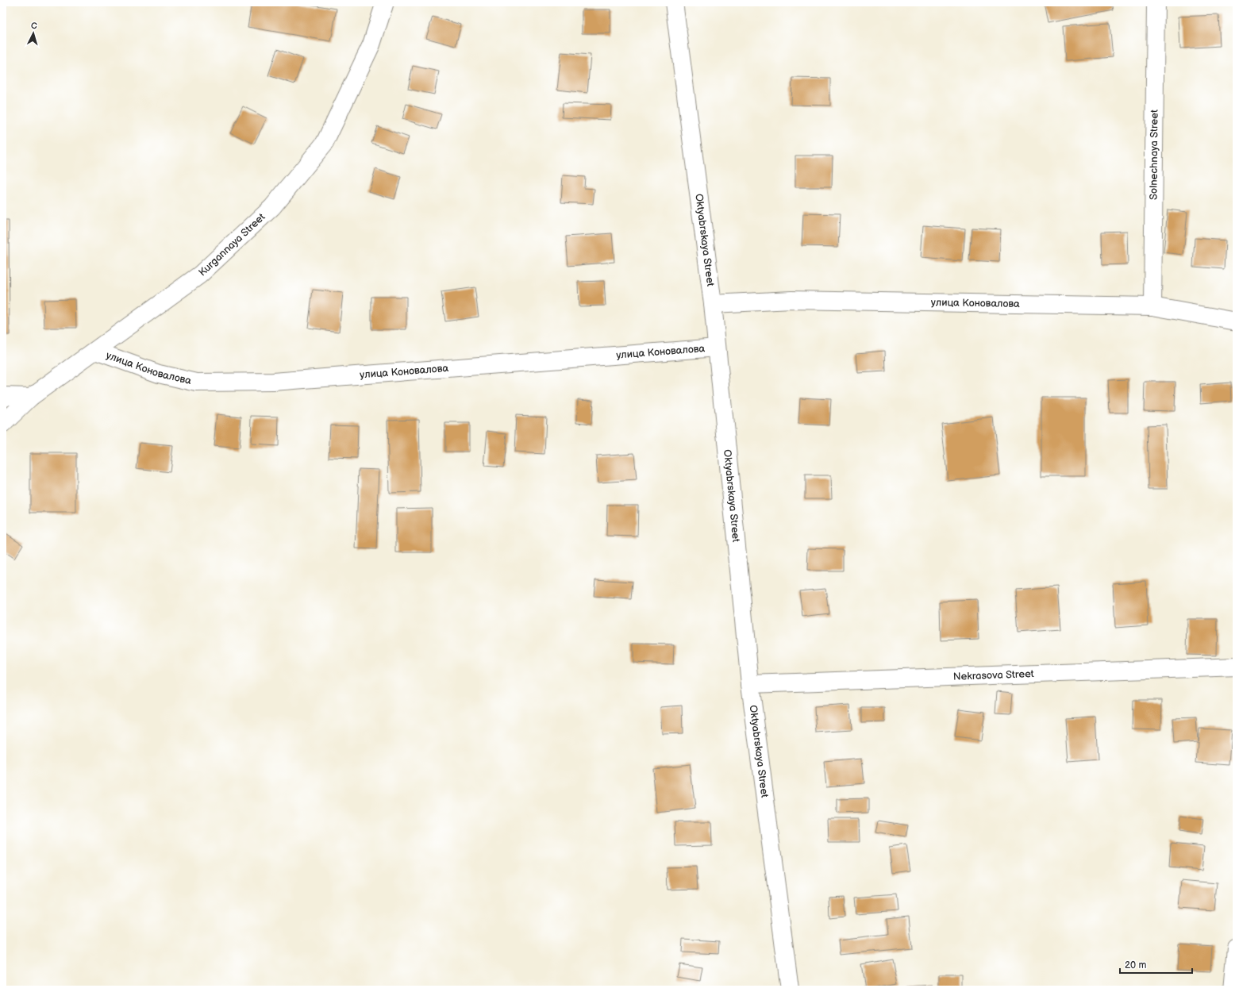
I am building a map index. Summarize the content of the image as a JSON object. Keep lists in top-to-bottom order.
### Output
{
  "streets": {
    "street": [
      "Solnechnaya Street",
      "Oktyabrskaya Street",
      "Kurgannaya Street",
      "улица Коновалова",
      "Nekrasova Street"
    ]
  },
  "crossings": [
    ["Solnechnaya Street", "улица Коновалова"],
    ["Oktyabrskaya Street", "улица Коновалова"],
    ["Oktyabrskaya Street", "Nekrasova Street"],
    ["Kurgannaya Street", "улица Коновалова"]
  ],
  "scale_bar": "20 m",
  "north": "top"
}
